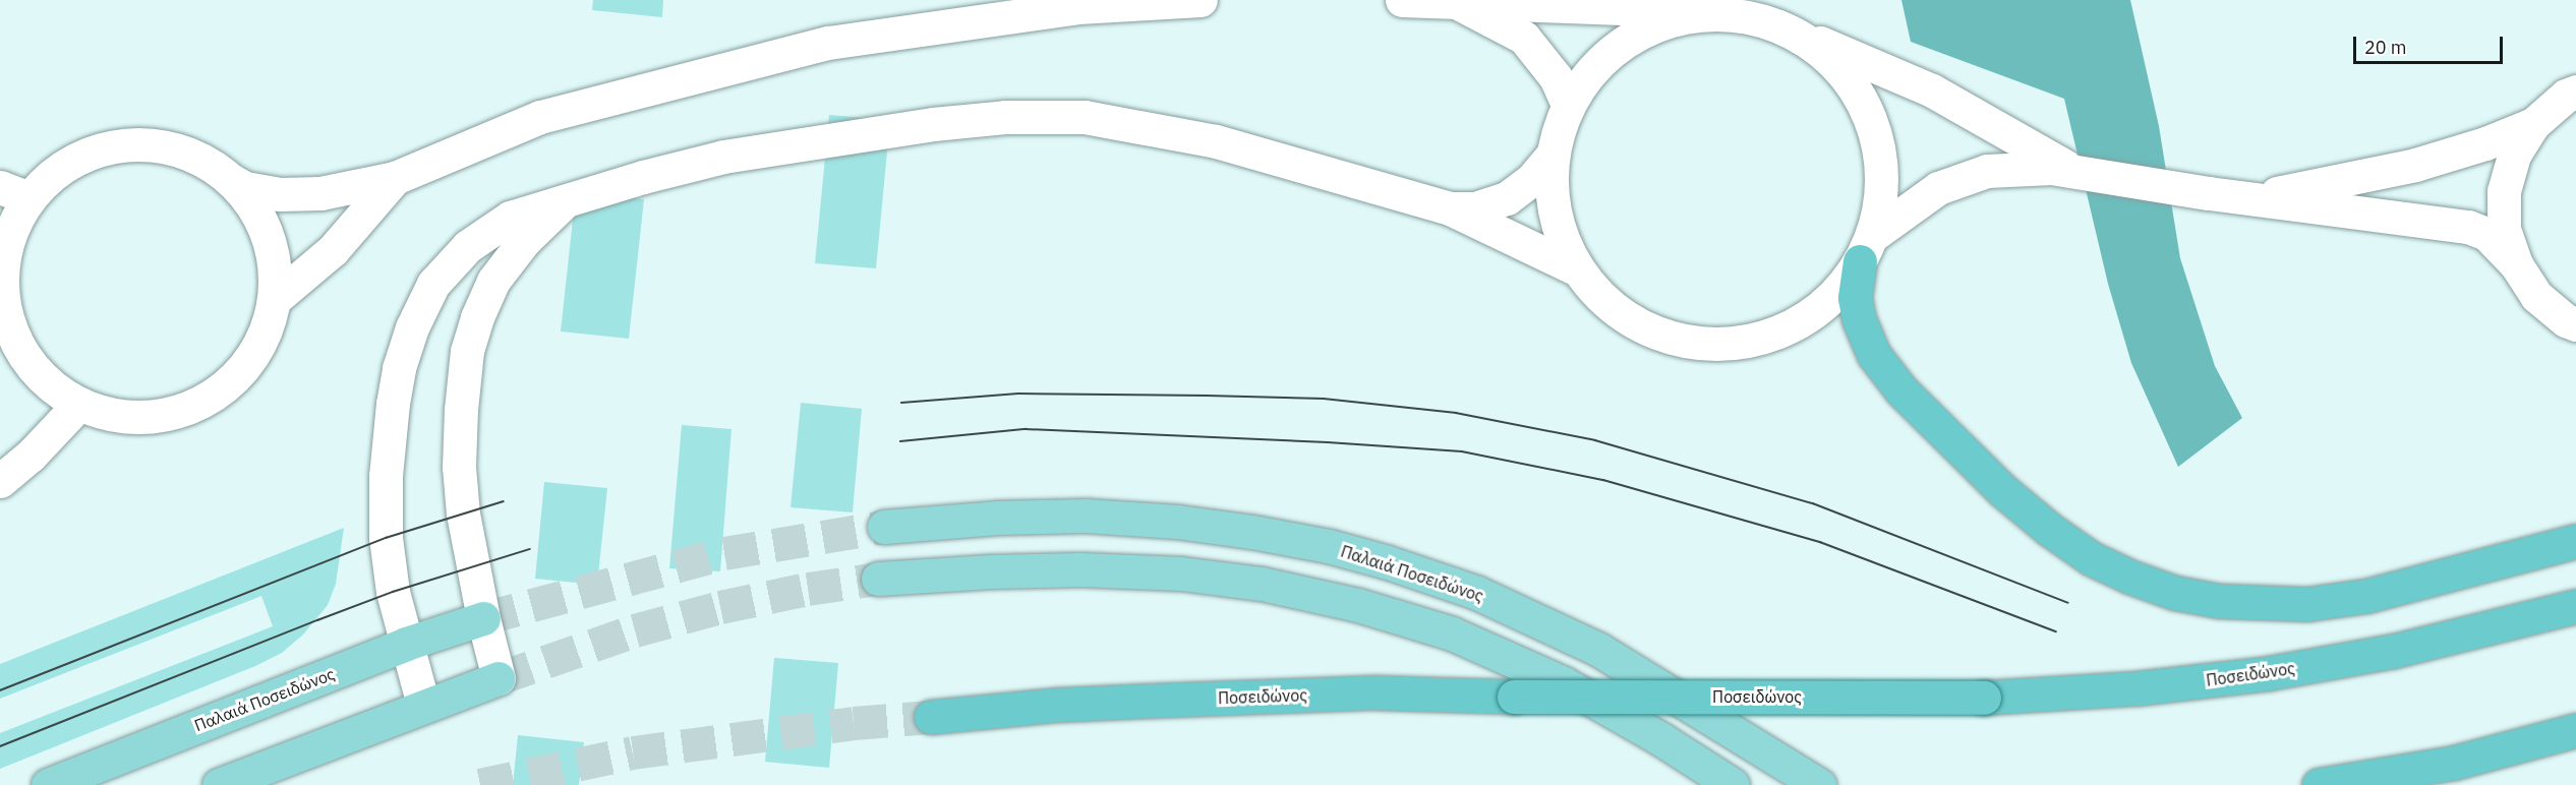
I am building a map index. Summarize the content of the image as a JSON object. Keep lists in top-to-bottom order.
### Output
{
  "streets": {
    "highway": ["Ποσειδώνος"],
    "main road": ["Παλαιά Ποσειδώνος"]
  },
  "scale_bar": "20 m"
}
